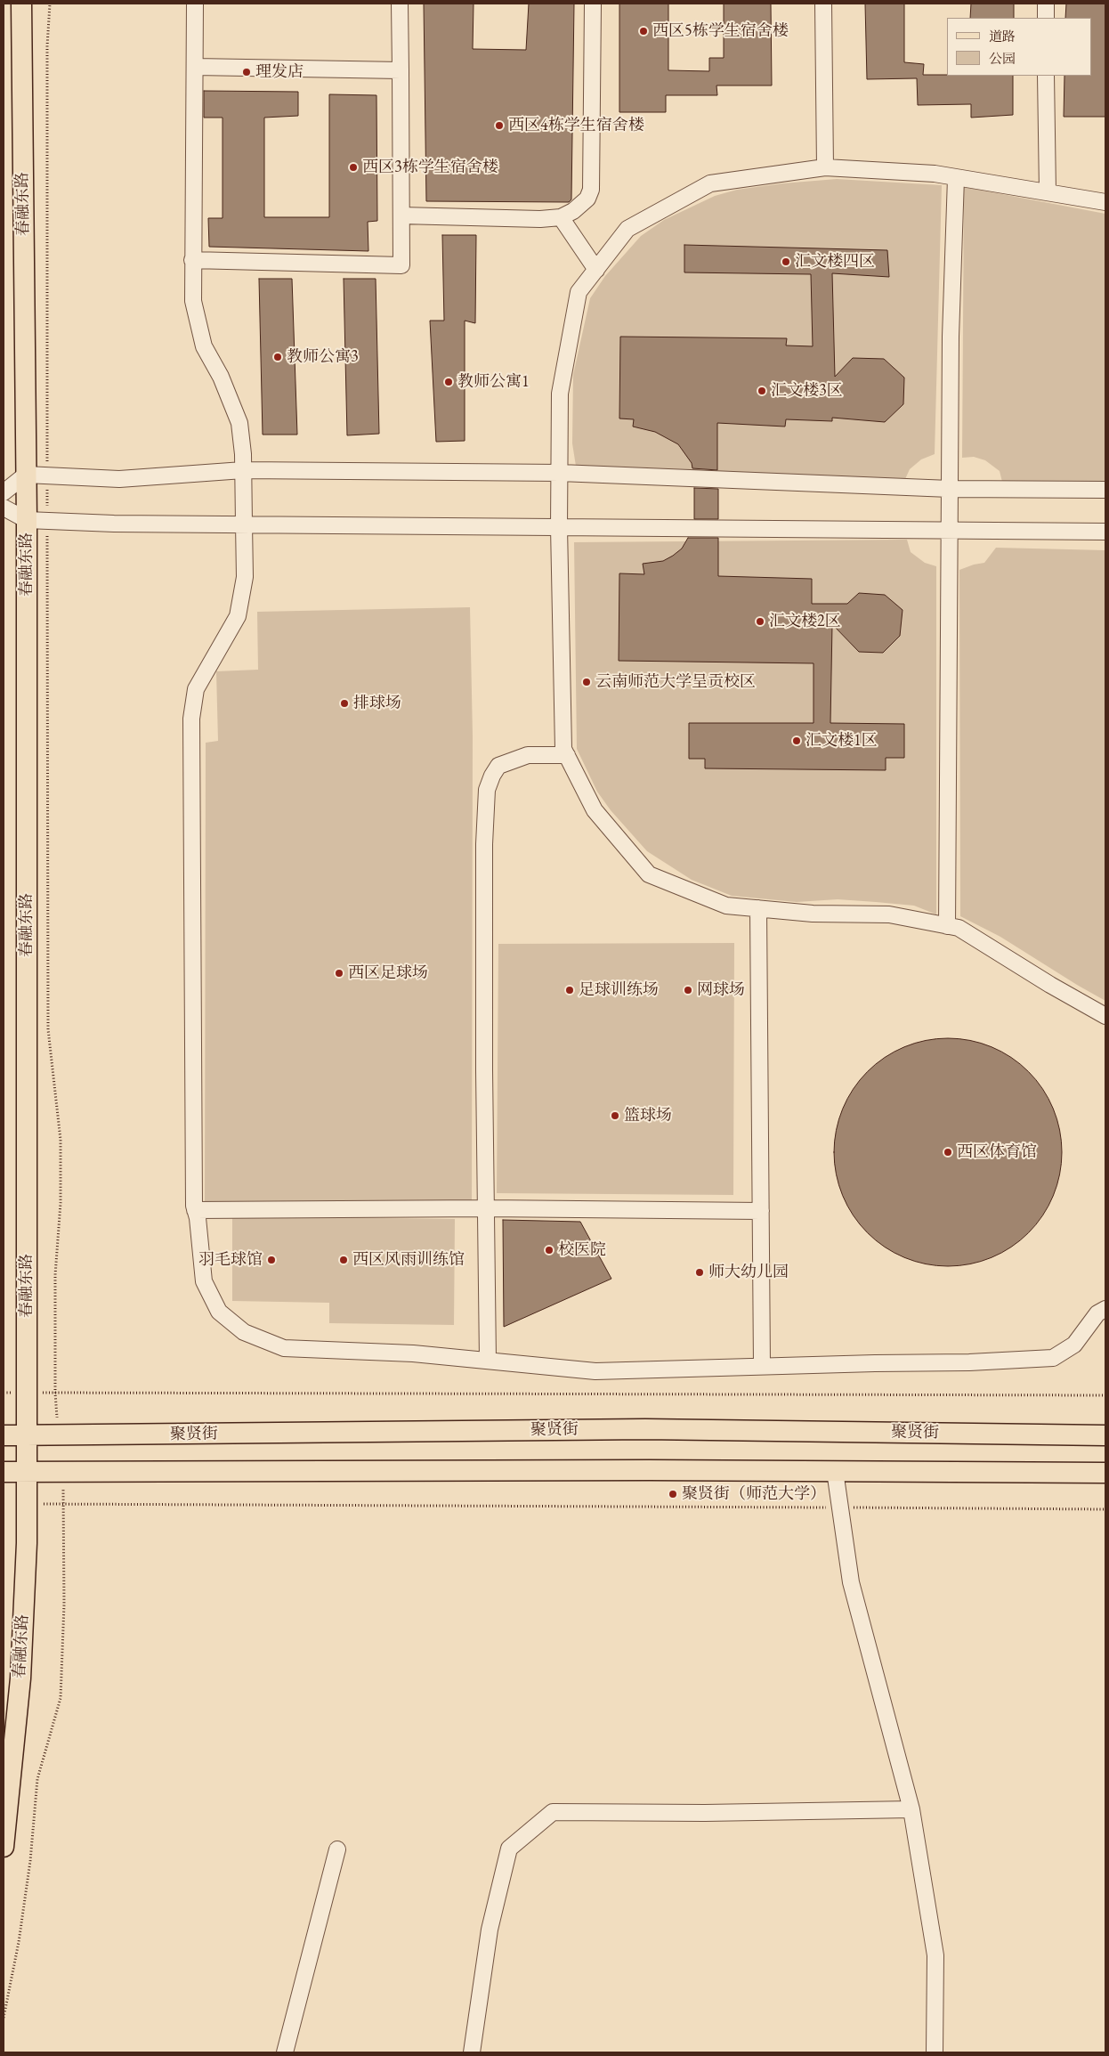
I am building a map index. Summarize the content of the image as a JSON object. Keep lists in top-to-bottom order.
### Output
{
  "streets": {
    "main road": ["春融东路", "聚贤街"]
  },
  "crossings": [
    ["春融东路", "聚贤街"]
  ],
  "places": [
    "西区5栋学生宿舍楼",
    "理发店",
    "西区4栋学生宿舍楼",
    "西区3栋学生宿舍楼",
    "汇文楼四区",
    "教师公寓3",
    "教师公寓1",
    "汇文楼3区",
    "汇文楼2区",
    "云南师范大学呈贡校区",
    "排球场",
    "汇文楼1区",
    "西区足球场",
    "足球训练场",
    "网球场",
    "篮球场",
    "西区体育馆",
    "校医院",
    "羽毛球馆",
    "西区风雨训练馆",
    "师大幼儿园",
    "聚贤街（师范大学）"
  ],
  "legend": ["道路", "公园"]
}
